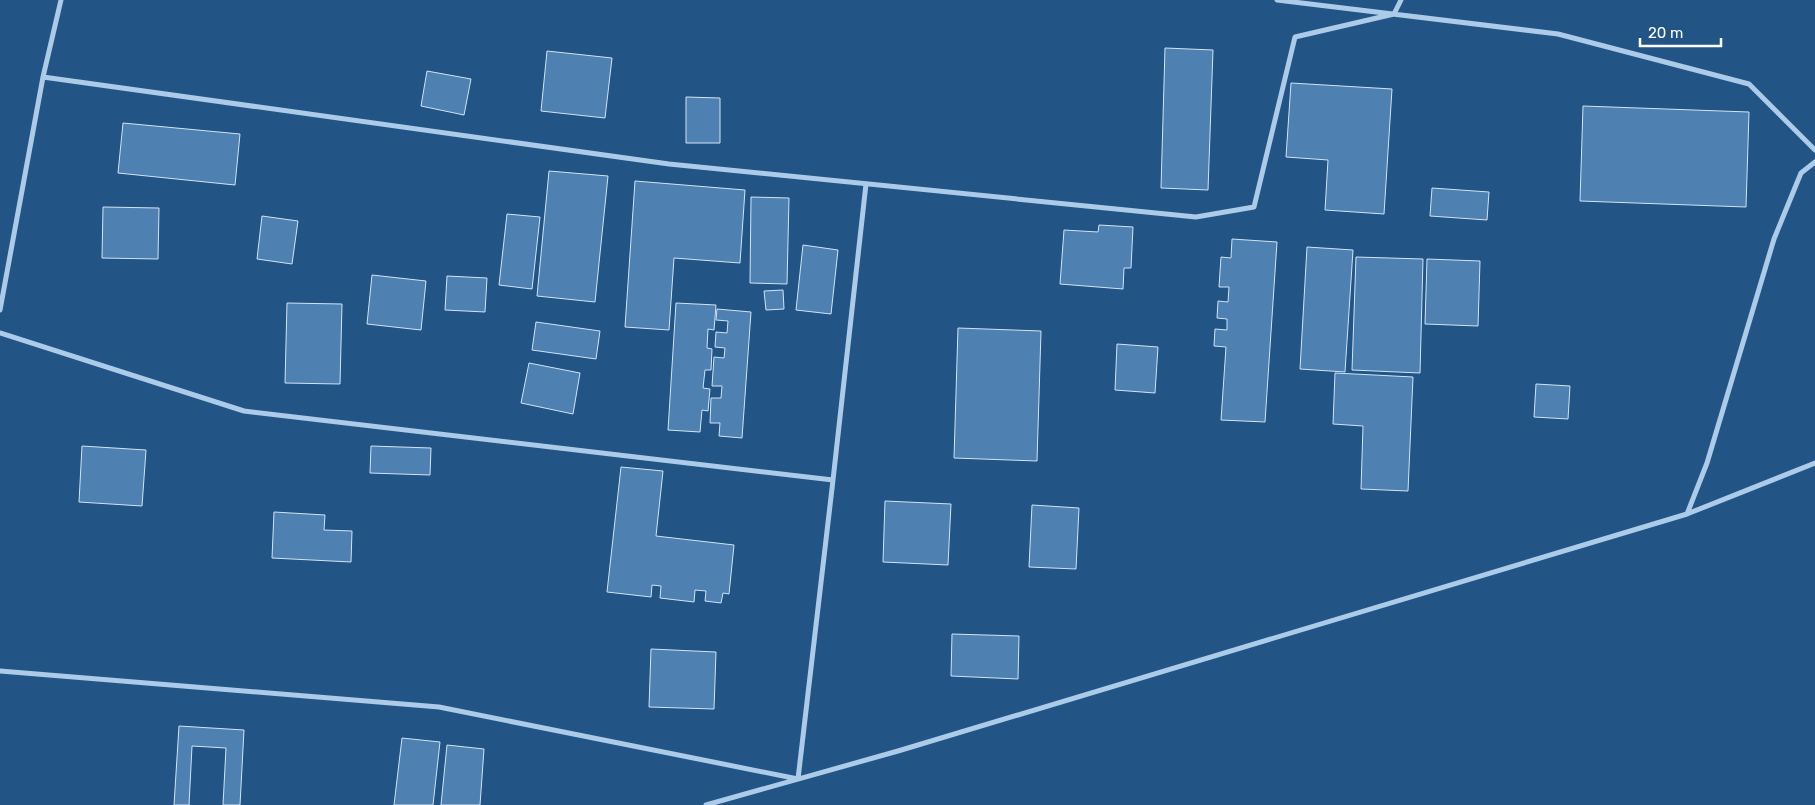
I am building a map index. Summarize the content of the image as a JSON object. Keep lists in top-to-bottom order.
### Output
{
  "scale_bar": "20 m"
}
